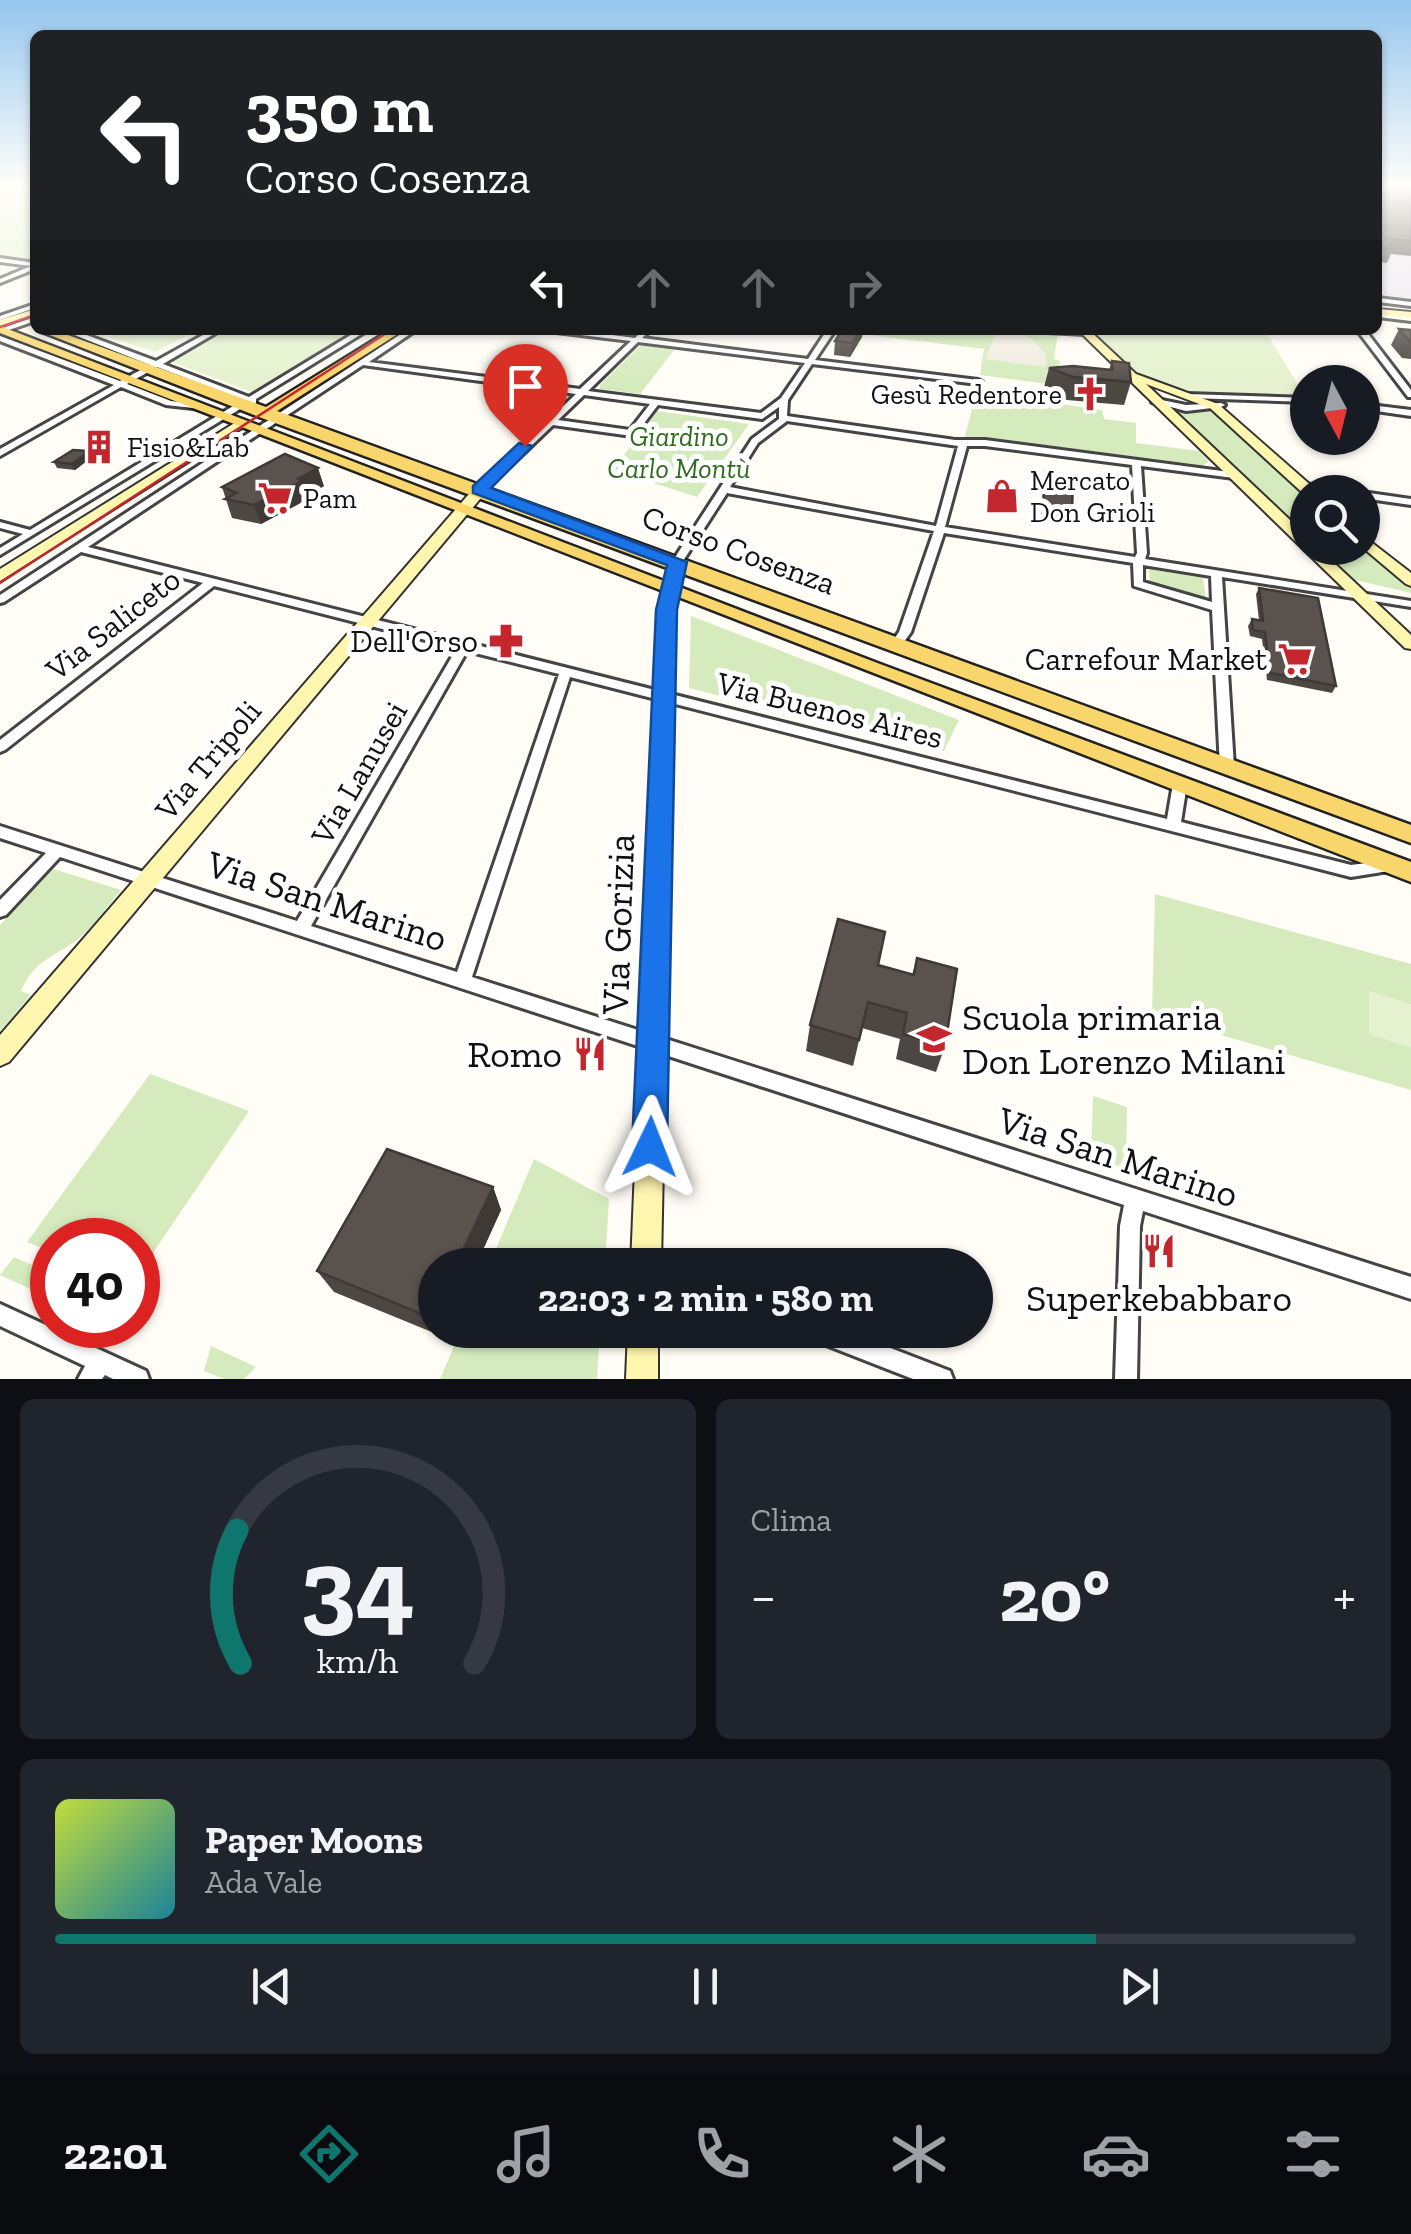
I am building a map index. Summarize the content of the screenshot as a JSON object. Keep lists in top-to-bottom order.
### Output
{
  "streets": {
    "main road": ["Corso Cosenza"],
    "street": [
      "Via Saliceto",
      "Via Buenos Aires",
      "Via Tripoli",
      "Via Lanusei",
      "Via San Marino",
      "Via Gorizia"
    ]
  },
  "crossings": [
    ["Corso Cosenza", "Via Buenos Aires"],
    ["Corso Cosenza", "Via Tripoli"],
    ["Corso Cosenza", "Via Gorizia"],
    ["Via Saliceto", "Via Buenos Aires"],
    ["Via Buenos Aires", "Via Tripoli"],
    ["Via Buenos Aires", "Via Lanusei"],
    ["Via Buenos Aires", "Via San Marino"],
    ["Via Buenos Aires", "Via Gorizia"],
    ["Via Tripoli", "Via San Marino"],
    ["Via Lanusei", "Via San Marino"],
    ["Via San Marino", "Via Gorizia"]
  ],
  "parks": ["Giardino Carlo Montù"],
  "places": {
    "church": ["Gesù Redentore"],
    "building": ["Fisio&Lab"],
    "shop": ["Mercato Don Grioli"],
    "supermarket": ["Pam", "Carrefour Market"],
    "pharmacy": ["Dell'Orso"],
    "school or university": ["Scuola primaria Don Lorenzo Milani"],
    "restaurant": ["Romo", "Superkebabbaro"]
  },
  "north": "bottom",
  "page": {
    "turn": ["350 m", "Corso Cosenza"],
    "limit": "40",
    "trip": "22:03 · 2 min · 580 m",
    "tile": "Clima",
    "heat": ["−", "20°", "+"],
    "song": ["Paper Moons", "Ada Vale"],
    "tabs": "22:01",
    "gauge": ["34", "km/h"]
  }
}
